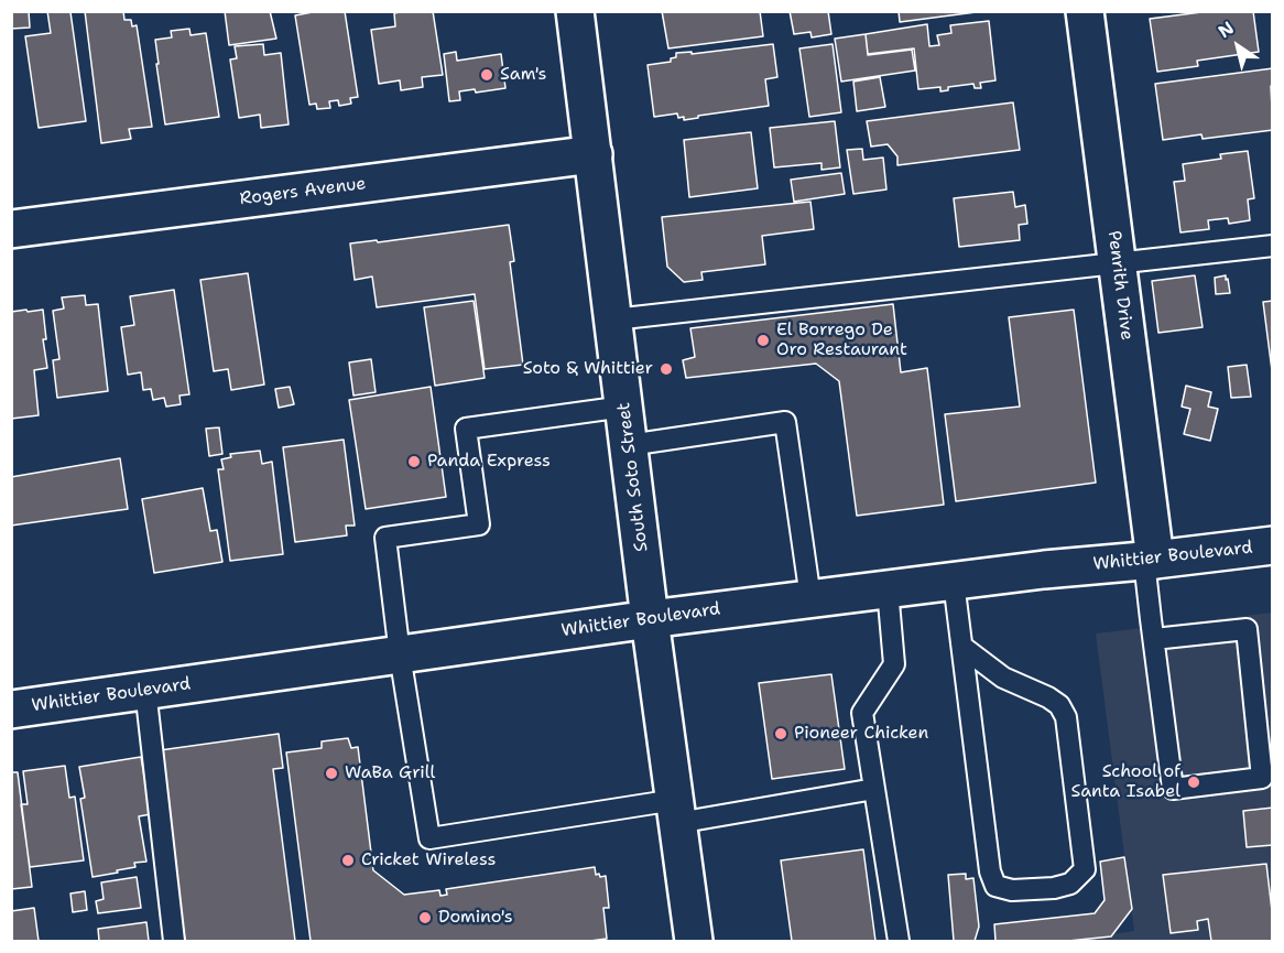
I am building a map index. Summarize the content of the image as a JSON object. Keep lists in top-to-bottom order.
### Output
{
  "streets": {
    "main road": [
      "Rogers Avenue",
      "Penrith Drive",
      "South Soto Street",
      "Whittier Boulevard"
    ]
  },
  "crossings": [
    ["Rogers Avenue", "South Soto Street"],
    ["Penrith Drive", "Whittier Boulevard"],
    ["South Soto Street", "Whittier Boulevard"]
  ],
  "places": [
    "Sam's",
    "El Borrego De Oro Restaurant",
    "Soto & Whittier",
    "Panda Express",
    "Pioneer Chicken",
    "WaBa Grill",
    "School of Santa Isabel",
    "Cricket Wireless",
    "Domino's"
  ],
  "north": "top left"
}
